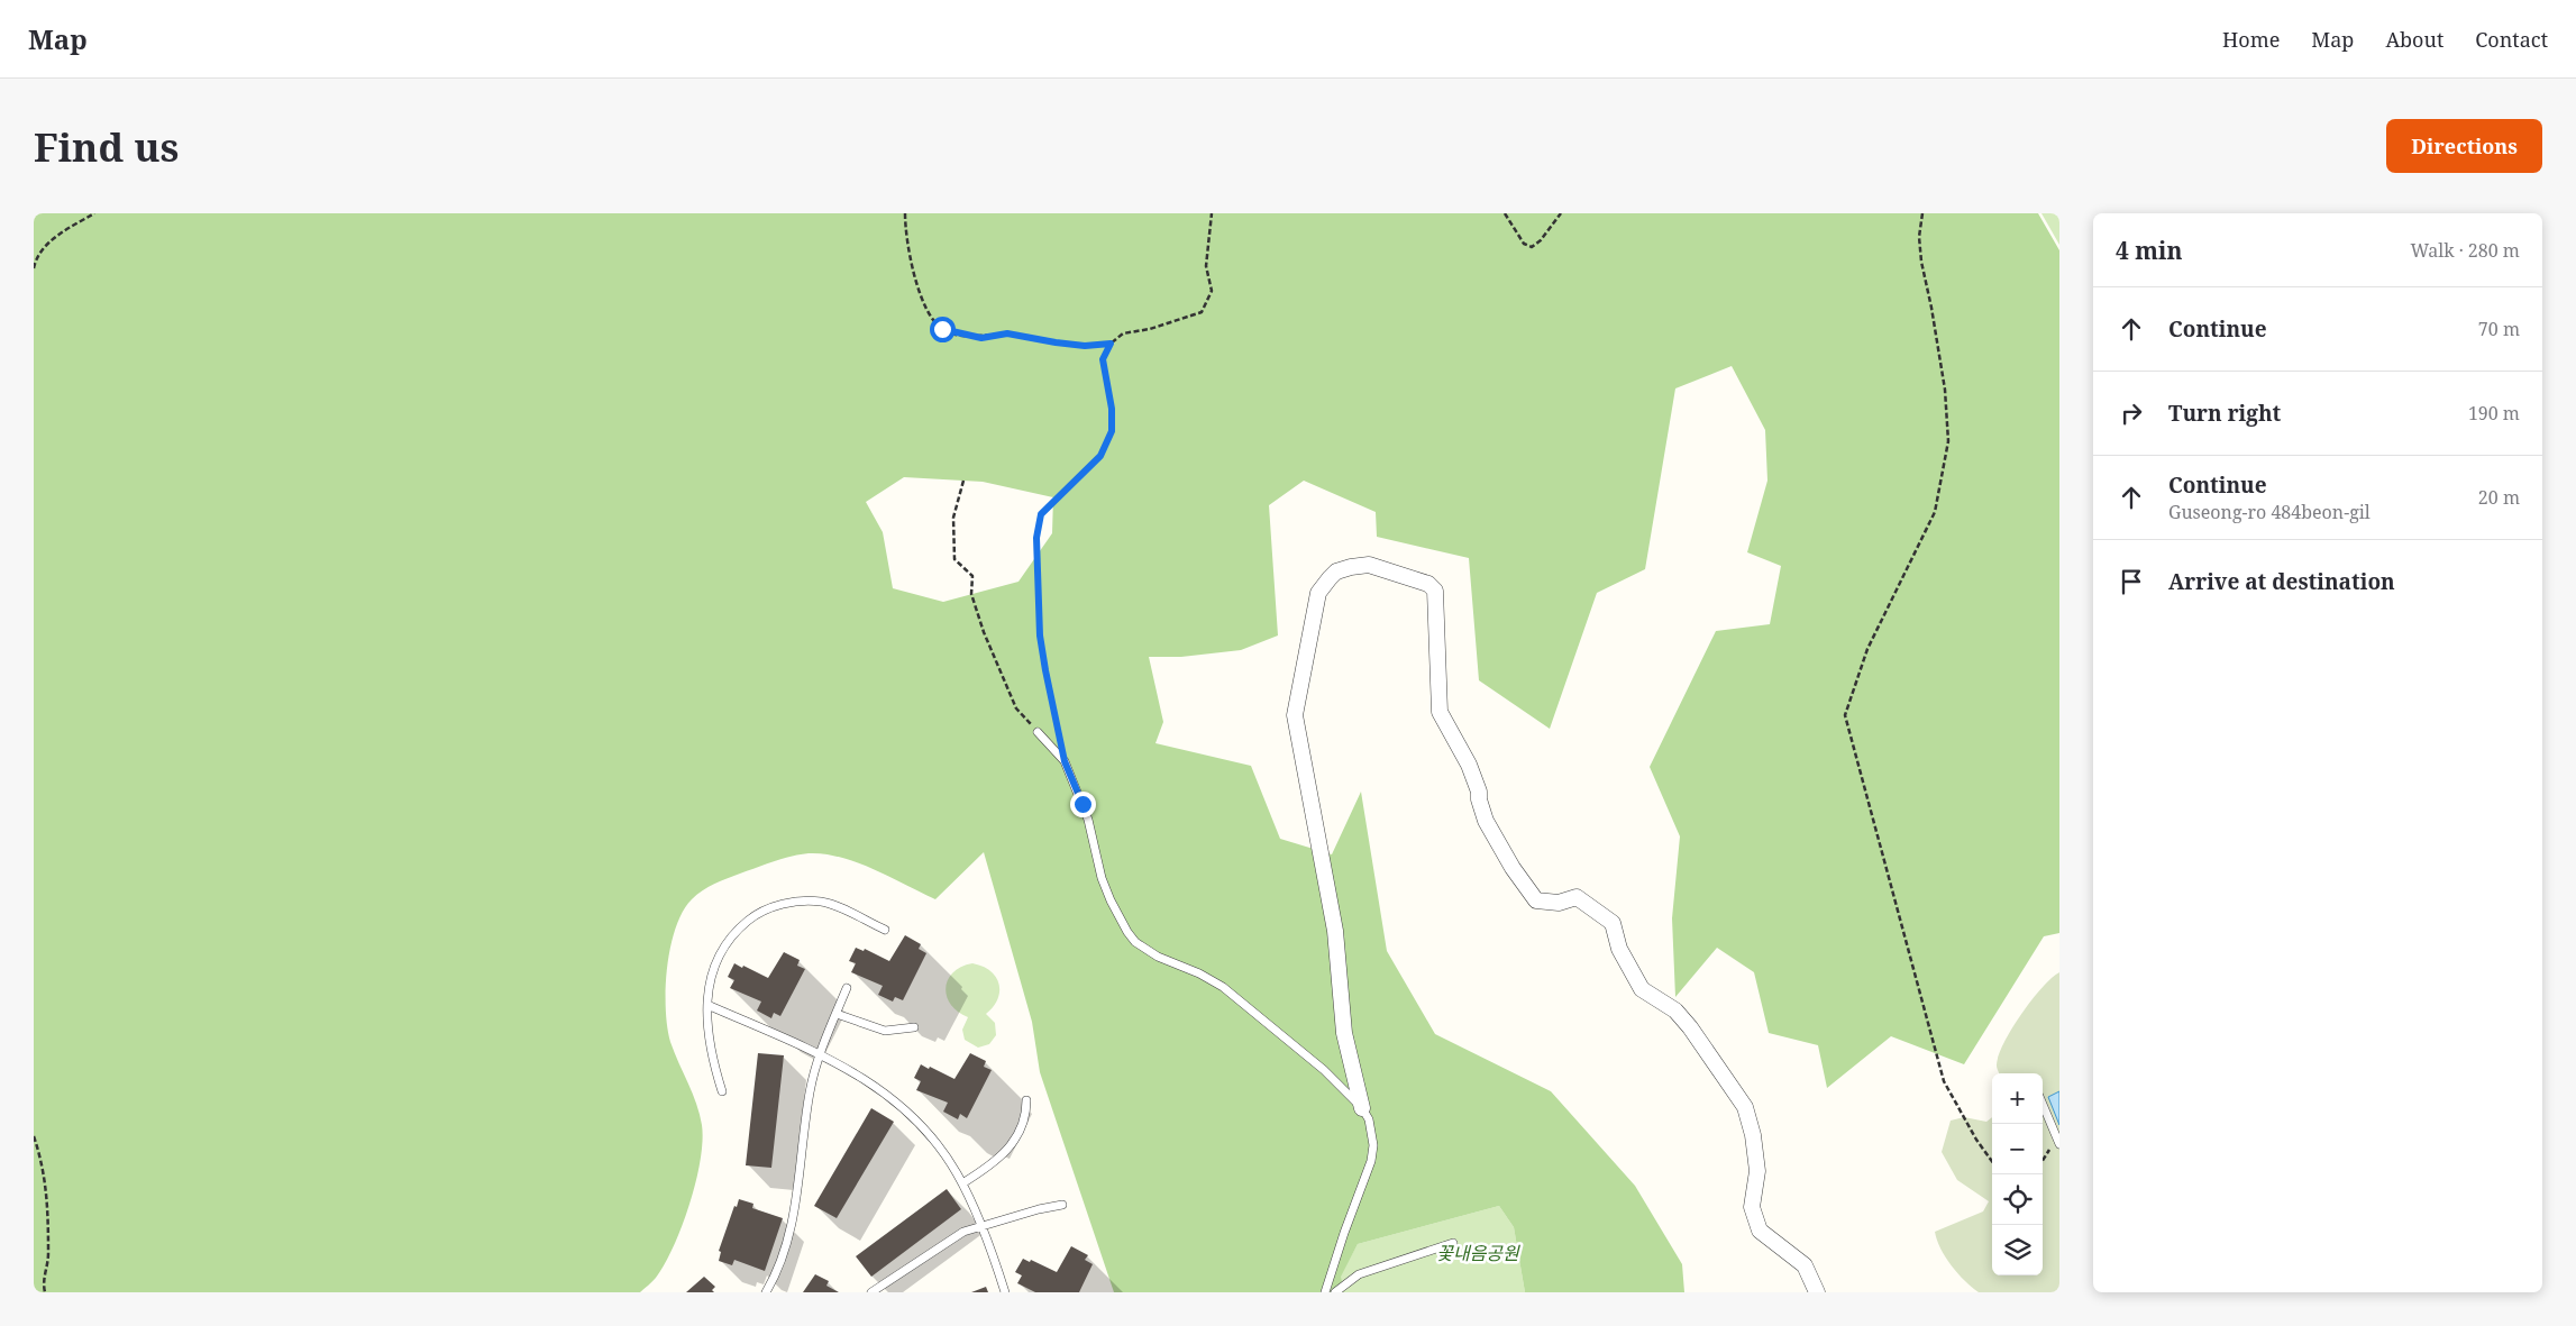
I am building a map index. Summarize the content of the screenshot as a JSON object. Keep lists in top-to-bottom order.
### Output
{
  "parks": ["꽃내음공원"],
  "page": {
    "header": "Map",
    "nav": [
      "Home",
      "Map",
      "About",
      "Contact"
    ],
    "buttons": "Directions",
    "title": "Find us",
    "heading": ["4 min", "Walk · 280 m"],
    "list": [
      ["Continue", "70 m"],
      ["Turn right", "190 m"],
      ["Continue", "Guseong-ro 484beon-gil", "20 m"],
      "Arrive at destination"
    ],
    "map_buttons": ["+", "−"]
  }
}
